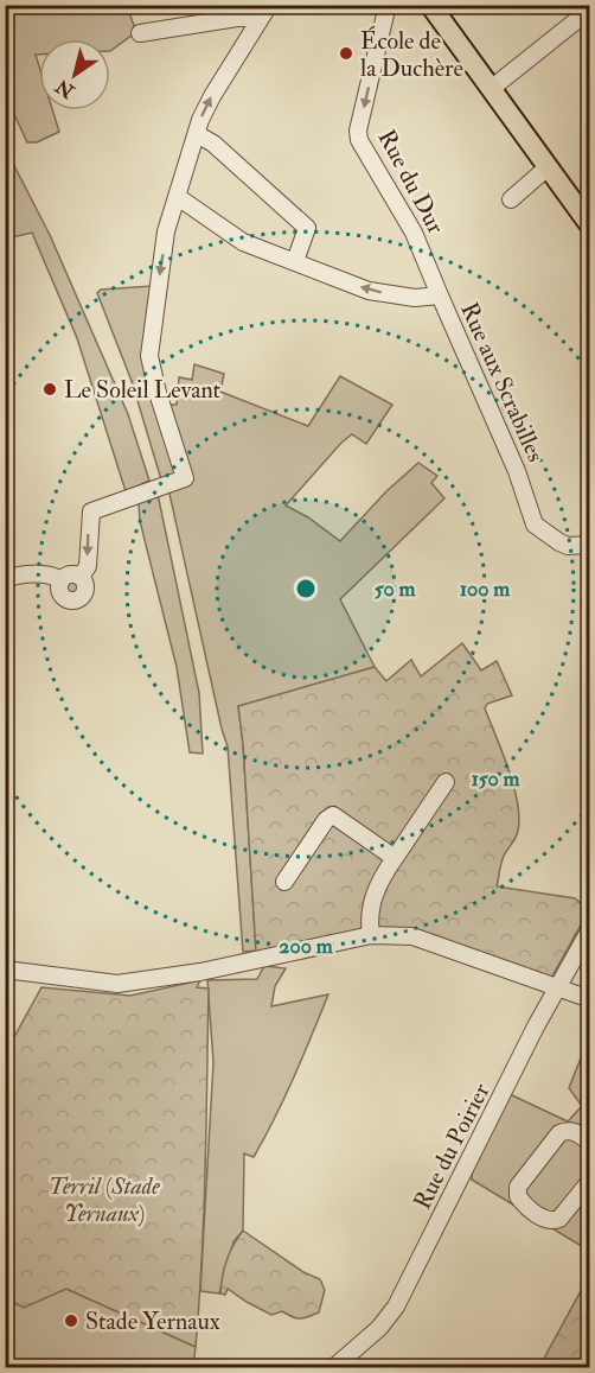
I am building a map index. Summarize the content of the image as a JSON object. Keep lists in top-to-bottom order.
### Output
{
  "streets": {
    "street": ["Rue du Dur", "Rue aux Scrabilles", "Rue du Poirier"]
  },
  "crossings": [
    ["Rue du Dur", "Rue aux Scrabilles"]
  ],
  "one_way": ["Rue du Dur"],
  "parks": ["Terril (Stade Yernaux)"],
  "places": ["École de la Duchère", "Le Soleil Levant", "Stade Yernaux"],
  "north": "bottom left",
  "rings": [
    "50 m",
    "100 m",
    "150 m",
    "200 m"
  ]
}
